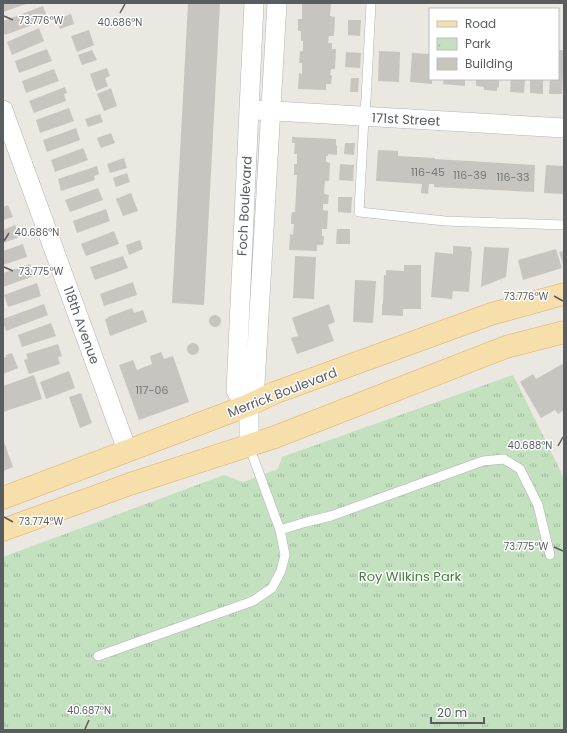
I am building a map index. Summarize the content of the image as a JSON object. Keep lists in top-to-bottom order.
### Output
{
  "streets": {
    "main road": ["Merrick Boulevard"],
    "street": ["171st Street", "Foch Boulevard", "118th Avenue"]
  },
  "crossings": [
    ["171st Street", "Foch Boulevard"],
    ["Foch Boulevard", "Merrick Boulevard"],
    ["118th Avenue", "Merrick Boulevard"]
  ],
  "parks": ["Roy Wilkins Park"],
  "house_numbers": [
    "116-45",
    "116-39",
    "116-33",
    "117-06"
  ],
  "legend": ["Road", "Park", "Building"],
  "scale_bar": "20 m",
  "coordinates": [
    "73.776°W",
    "40.686°N",
    "73.775°W",
    "40.688°N",
    "73.774°W",
    "40.687°N"
  ]
}
